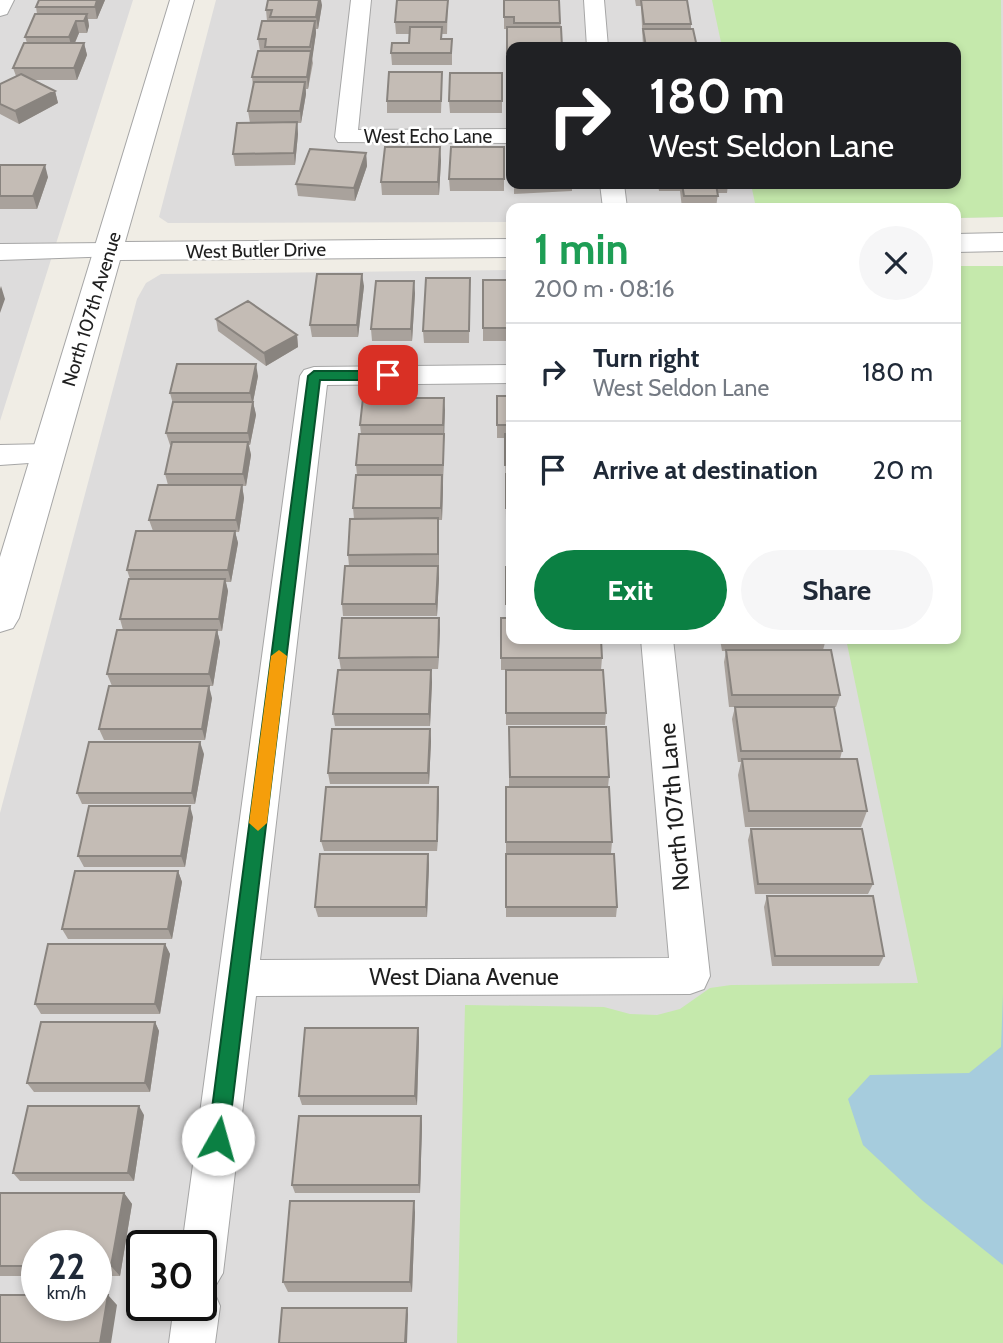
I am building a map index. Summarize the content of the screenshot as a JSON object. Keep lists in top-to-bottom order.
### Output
{
  "streets": {
    "street": [
      "West Echo Lane",
      "West Butler Drive",
      "North 107th Avenue",
      "North 107th Lane",
      "West Diana Avenue"
    ]
  },
  "crossings": [
    ["West Butler Drive", "North 107th Avenue"],
    ["North 107th Lane", "West Diana Avenue"]
  ],
  "page": {
    "turn": ["180 m", "West Seldon Lane"],
    "heading": ["1 min", "200 m · 08:16"],
    "list": [
      {
        "name": "Turn right",
        "note": "West Seldon Lane",
        "value": "180 m"
      },
      {
        "name": "Arrive at destination",
        "value": "20 m"
      }
    ],
    "buttons": ["Exit", "Share"],
    "speed": "22 km/h",
    "limit": "30"
  }
}
